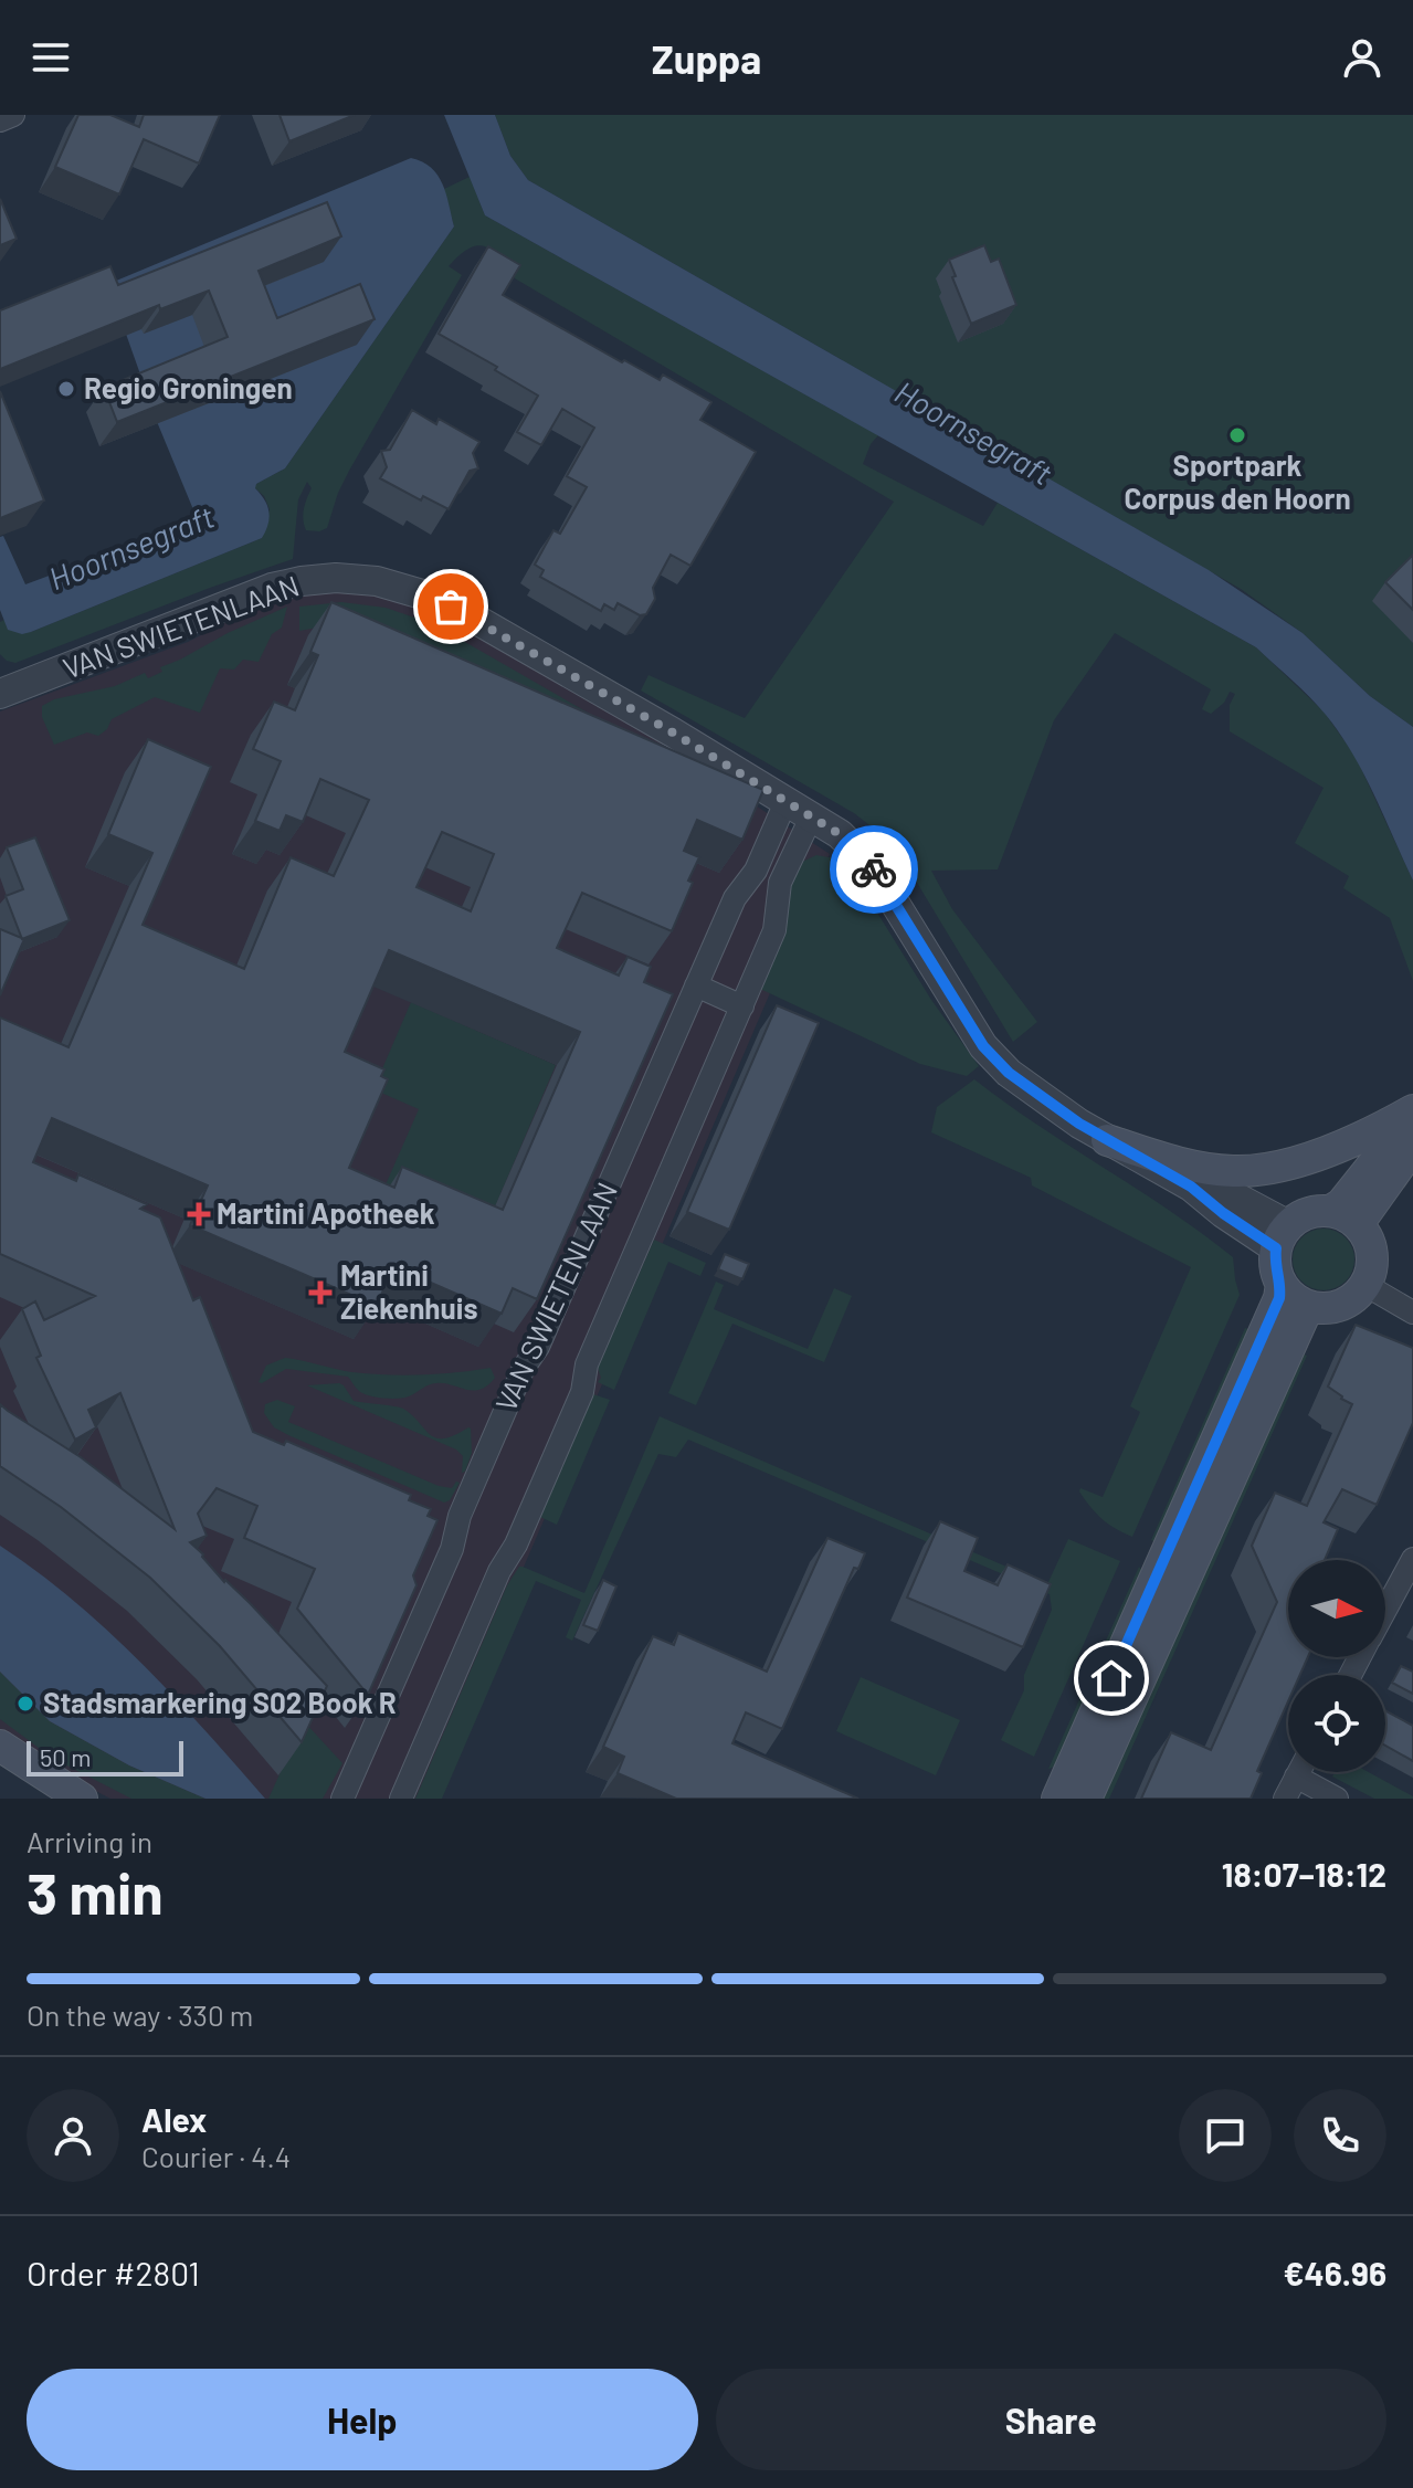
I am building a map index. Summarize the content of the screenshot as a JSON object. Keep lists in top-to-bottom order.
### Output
{
  "streets": {
    "street": ["VAN SWIETENLAAN"]
  },
  "water": ["Hoornsegraft"],
  "places": {
    "other": ["Regio Groningen", "Sportpark Corpus den Hoorn", "Stadsmarkering S02 Book R"],
    "health": ["Martini Apotheek", "Martini Ziekenhuis"]
  },
  "scale_bar": "50 m",
  "north": "right",
  "page": {
    "header": "Zuppa",
    "scale": "50 m",
    "heading": ["3 min", "Arriving in", "18:07–18:12"],
    "panel": [
      "Alex",
      "Courier · 4.4",
      "Order #2801",
      "€46.96"
    ],
    "bar": "On the way · 330 m",
    "buttons": ["Help", "Share"]
  }
}
